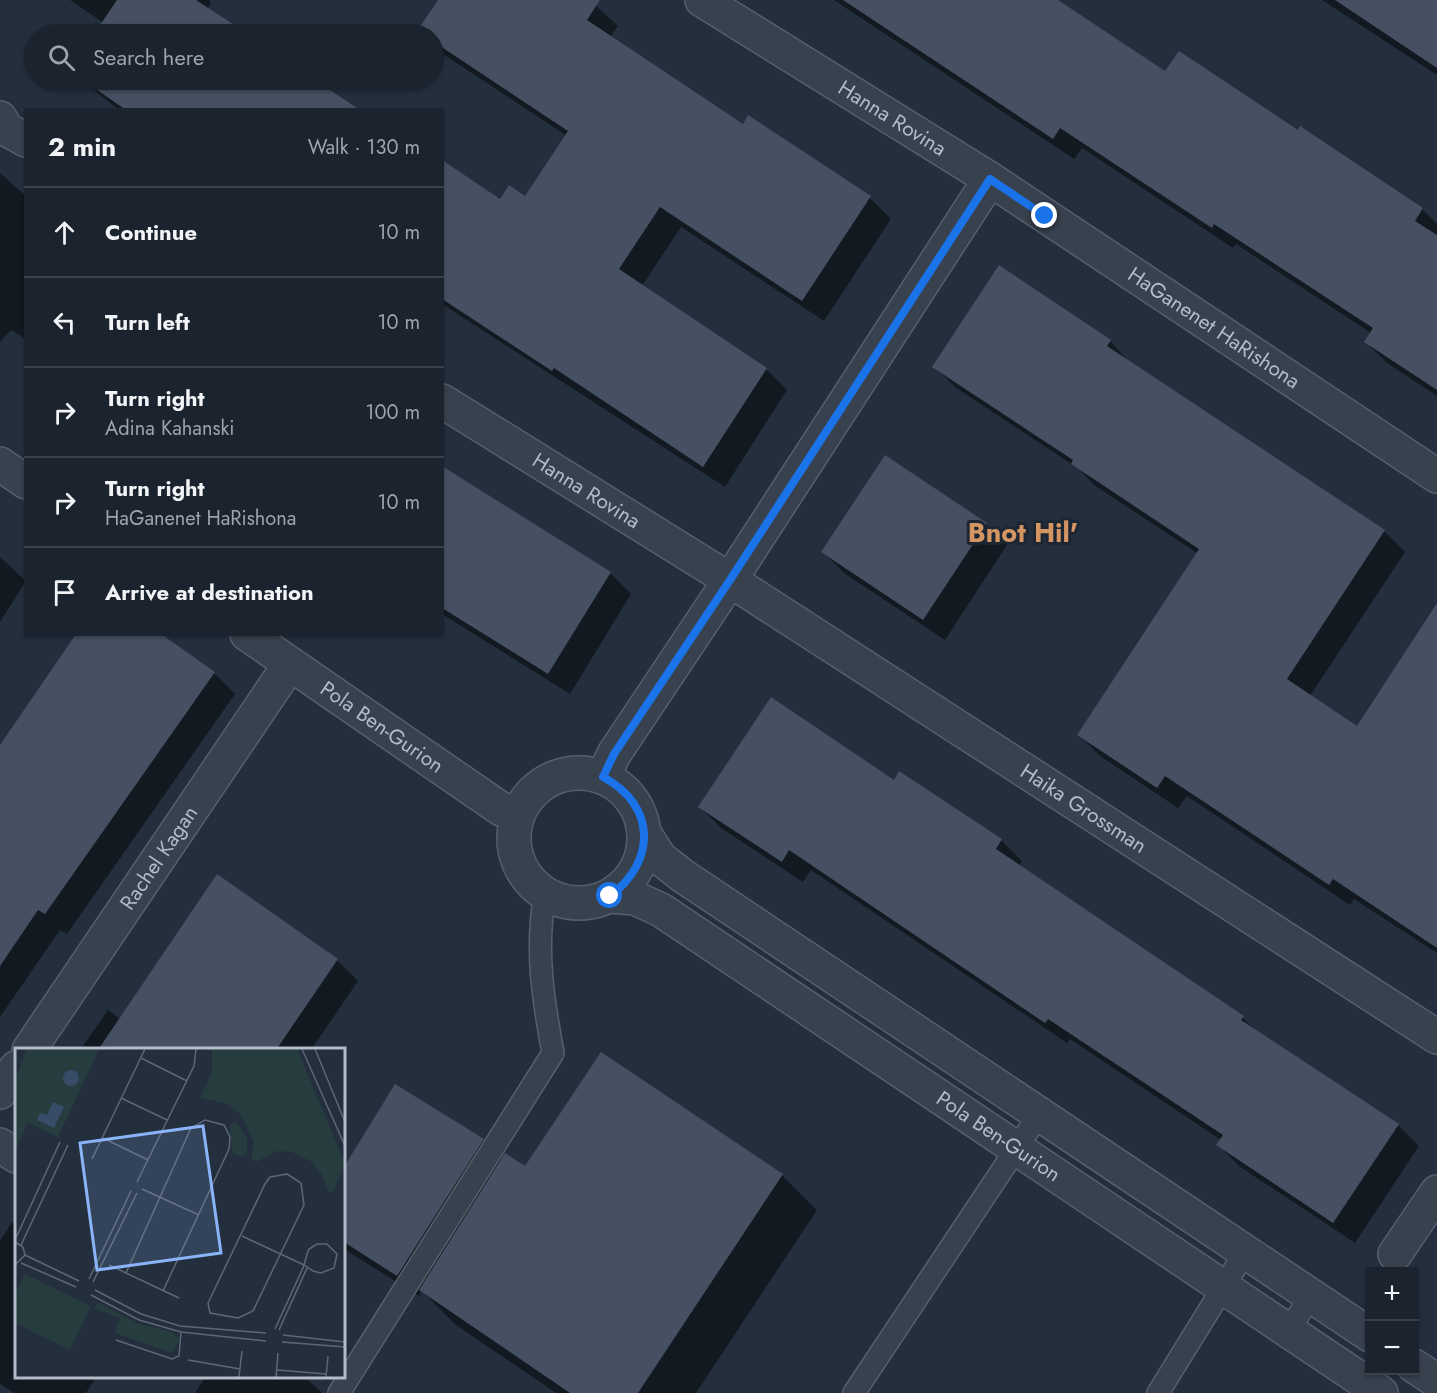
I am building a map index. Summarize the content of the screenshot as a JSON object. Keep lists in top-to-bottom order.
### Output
{
  "streets": {
    "street": [
      "Hanna Rovina",
      "HaGanenet HaRishona",
      "Pola Ben-Gurion",
      "Haika Grossman",
      "Rachel Kagan"
    ]
  },
  "crossings": [
    ["Hanna Rovina", "HaGanenet HaRishona"],
    ["Hanna Rovina", "Haika Grossman"],
    ["Pola Ben-Gurion", "Rachel Kagan"]
  ],
  "districts": ["Bnot Hil'"],
  "page": {
    "search": "Search here",
    "heading": ["2 min", "Walk · 130 m"],
    "list": [
      ["Continue", "10 m"],
      ["Turn left", "10 m"],
      ["Turn right", "Adina Kahanski", "100 m"],
      ["Turn right", "HaGanenet HaRishona", "10 m"],
      "Arrive at destination"
    ],
    "map_buttons": ["+", "−"]
  }
}
